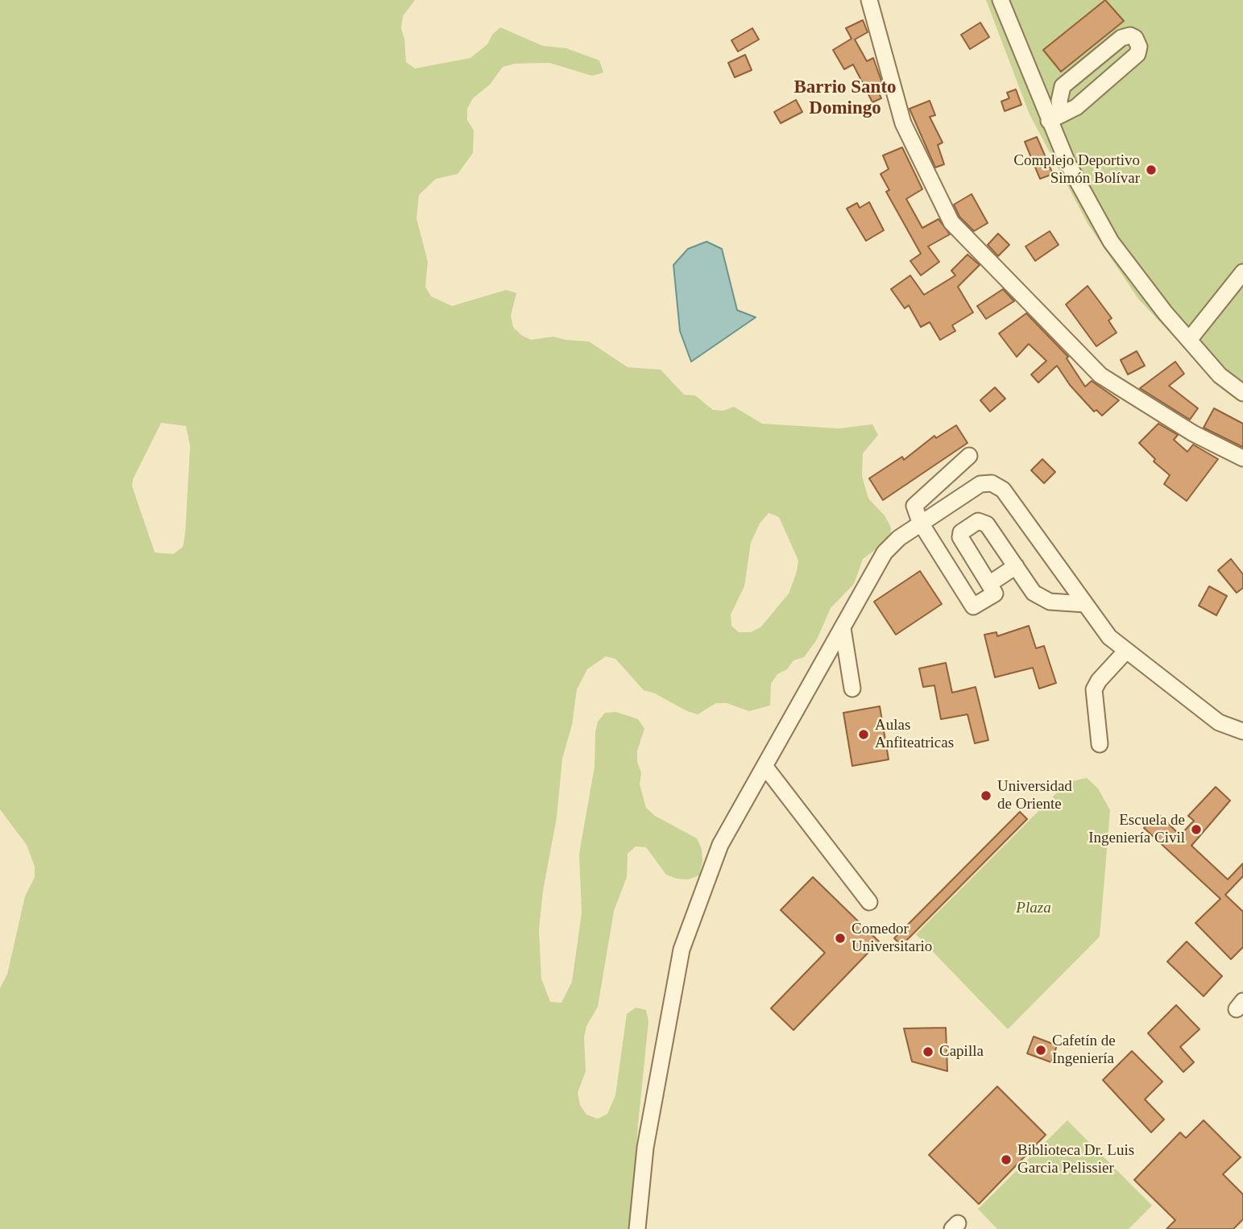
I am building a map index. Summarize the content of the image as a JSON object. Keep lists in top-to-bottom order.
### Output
{
  "districts": ["Barrio Santo Domingo"],
  "parks": ["Plaza"],
  "places": [
    "Complejo Deportivo Simón Bolívar",
    "Aulas Anfiteatricas",
    "Universidad de Oriente",
    "Escuela de Ingeniería Civil",
    "Comedor Universitario",
    "Cafetín de Ingeniería",
    "Capilla",
    "Biblioteca Dr. Luis Garcia Pelissier"
  ]
}
